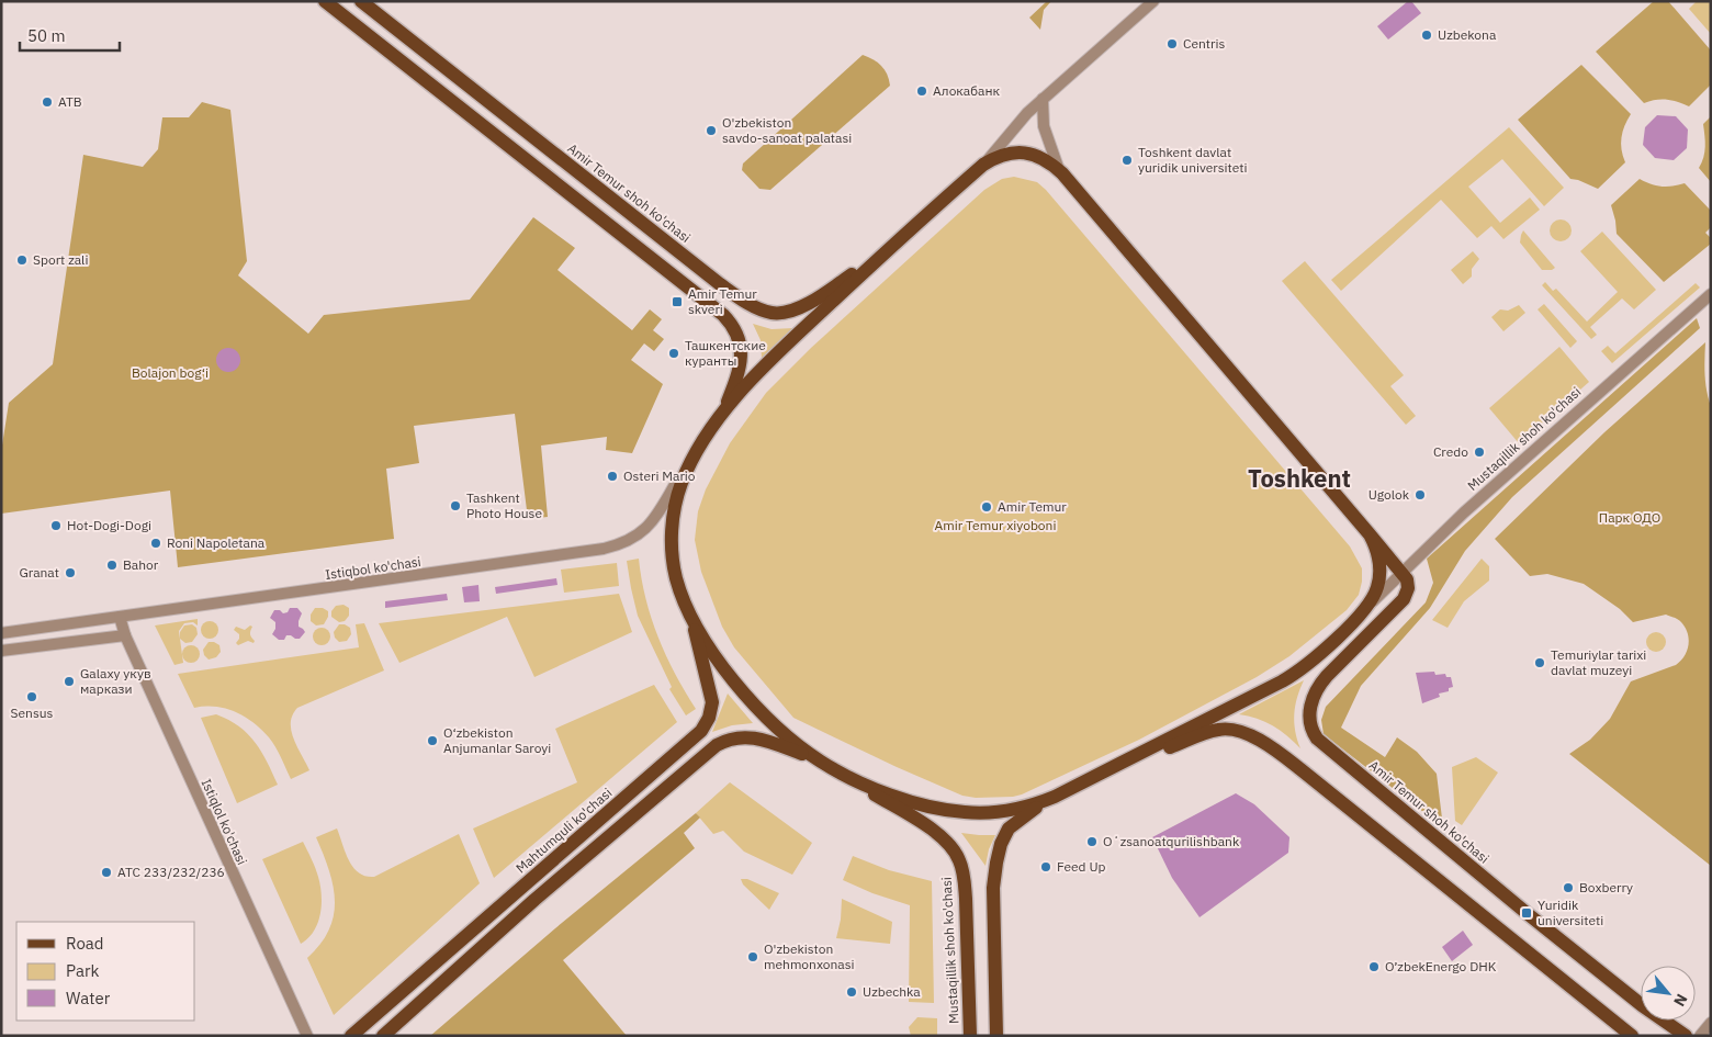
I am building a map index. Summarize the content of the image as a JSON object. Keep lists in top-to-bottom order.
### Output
{
  "streets": {
    "main road": ["Amir Temur shoh ko'chasi", "Mustaqillik shoh ko'chasi", "Mahtumquli ko'chasi"],
    "street": ["Istiqbol ko'chasi", "Istiqlol ko'chasi"]
  },
  "crossings": [
    ["Amir Temur shoh ko'chasi", "Mustaqillik shoh ko'chasi"],
    ["Istiqbol ko'chasi", "Istiqlol ko'chasi"]
  ],
  "districts": ["Toshkent"],
  "parks": ["Bolajon bog‘i", "Парк ОДО", "Amir Temur xiyoboni"],
  "places": {
    "other": [
      "Uzbekona",
      "Centris",
      "Алокабанк",
      "ATB",
      "O'zbekiston savdo-sanoat palatasi",
      "Toshkent davlat yuridik universiteti",
      "Sport zali",
      "Ташкентские куранты",
      "Credo",
      "Osteri Mario",
      "Ugolok",
      "Tashkent Photo House",
      "Amir Temur",
      "Hot-Dogi-Dogi",
      "Roni Napoletana",
      "Bahor",
      "Granat",
      "Temuriylar tarixi davlat muzeyi",
      "Galaxy укув маркази",
      "Sensus",
      "O‘zbekiston Anjumanlar Saroyi",
      "Oʻzsanoatqurilishbank",
      "Feed Up",
      "АТС 233/232/236",
      "Boxberry",
      "O'zbekiston mehmonxonasi",
      "O’zbekEnergo DHK",
      "Uzbechka"
    ],
    "transit": ["Amir Temur skveri", "Yuridik universiteti"]
  },
  "legend": ["Road", "Park", "Water"],
  "scale_bar": "50 m",
  "north": "bottom right"
}
